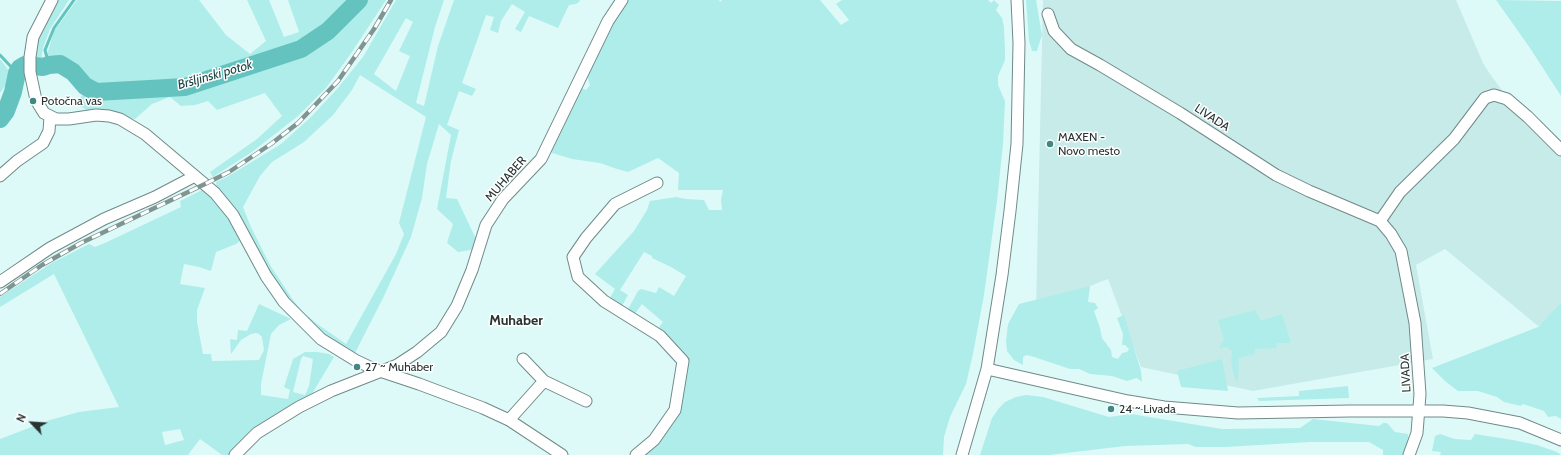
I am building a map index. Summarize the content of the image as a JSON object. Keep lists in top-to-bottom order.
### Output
{
  "streets": {
    "street": ["LIVADA", "MUHABER"]
  },
  "districts": ["Muhaber"],
  "water": ["Bršljinski potok"],
  "places": [
    "Potočna vas",
    "MAXEN - Novo mesto",
    "27 ~ Muhaber",
    "24 ~ Livada"
  ],
  "north": "top left"
}
